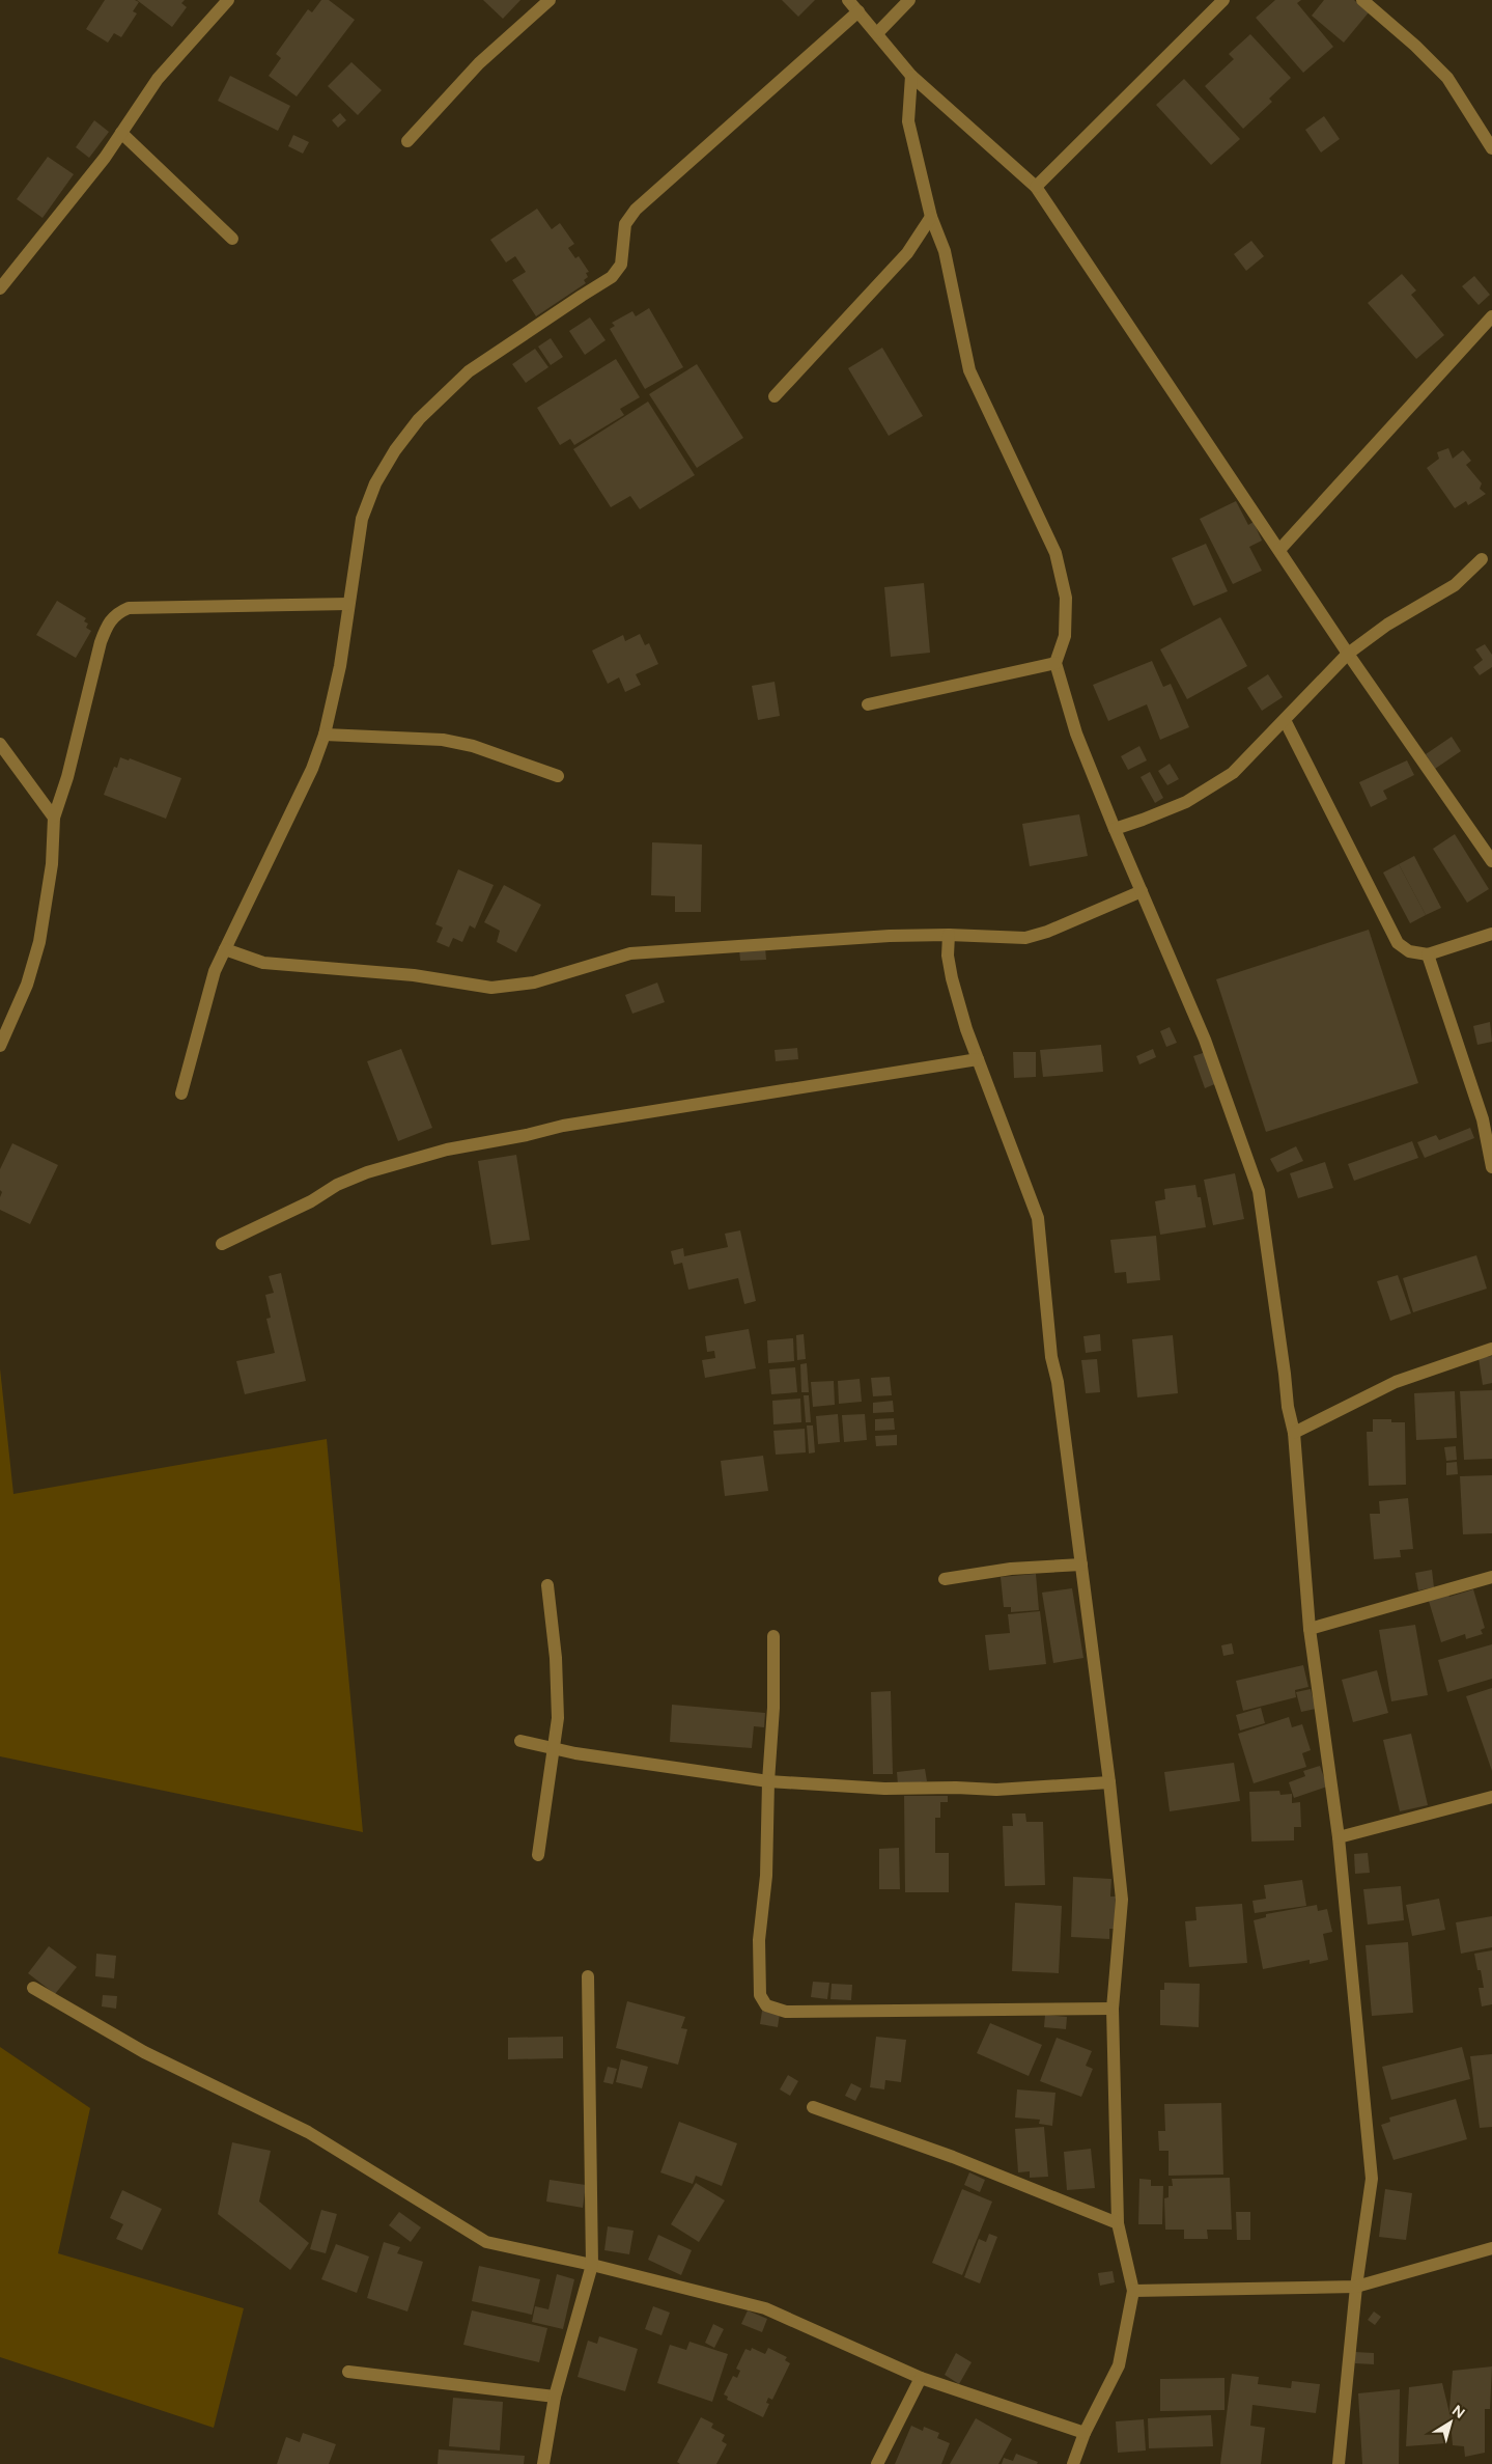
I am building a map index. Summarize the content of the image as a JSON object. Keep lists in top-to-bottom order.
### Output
{
  "north": "top right"
}
